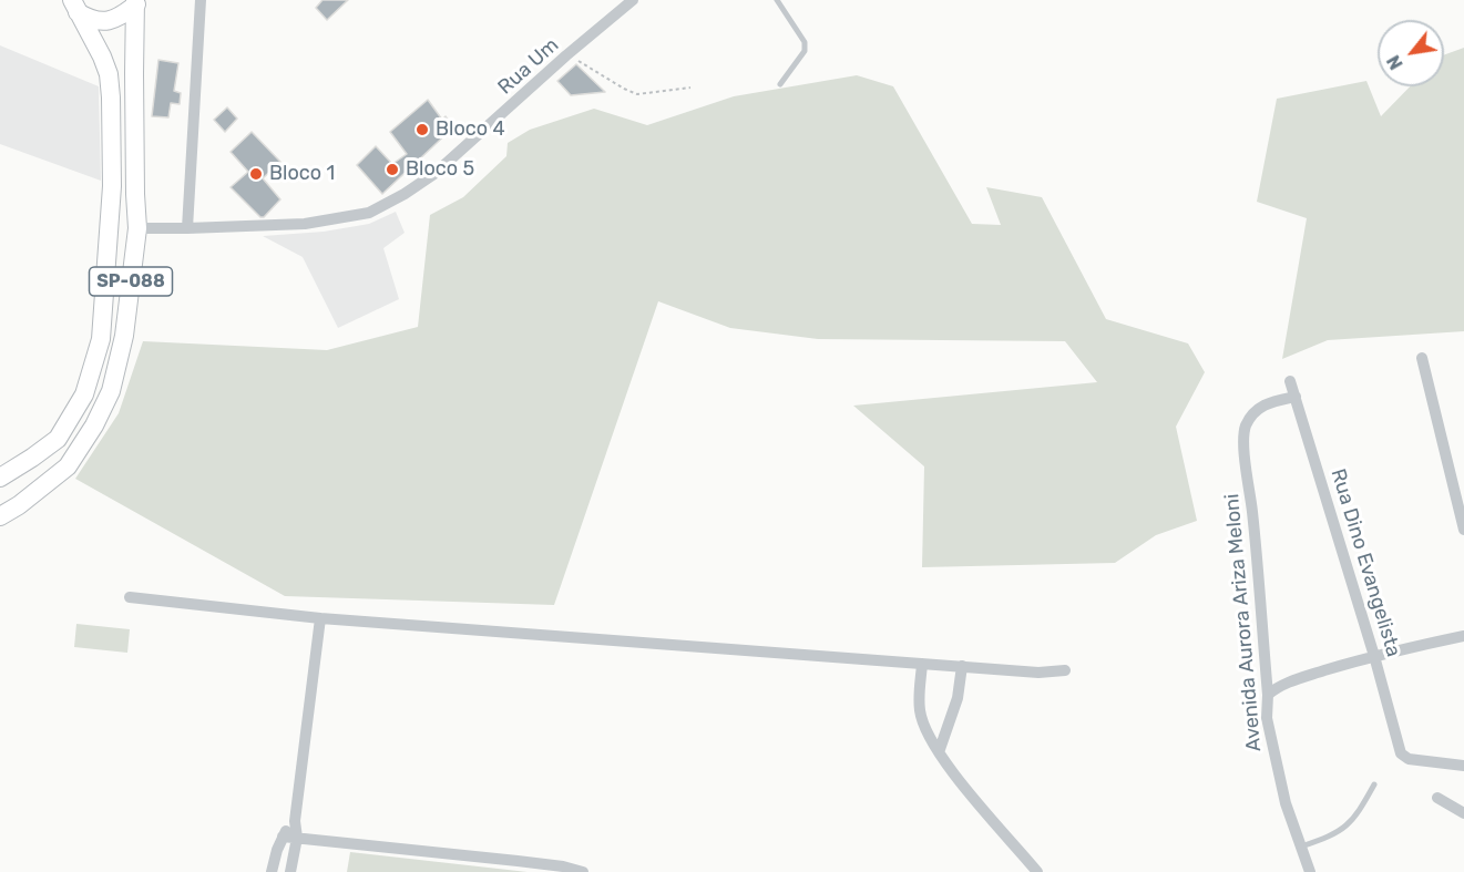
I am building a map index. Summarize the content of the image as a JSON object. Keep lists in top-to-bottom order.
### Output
{
  "streets": {
    "main road": ["SP-088"],
    "street": ["Rua Um", "Rua Dino Evangelista", "Avenida Aurora Ariza Meloni"]
  },
  "crossings": [
    ["Rua Um", "SP-088"],
    ["Rua Dino Evangelista", "Avenida Aurora Ariza Meloni"]
  ],
  "places": ["Bloco 4", "Bloco 5", "Bloco 1"],
  "north": "bottom left"
}
